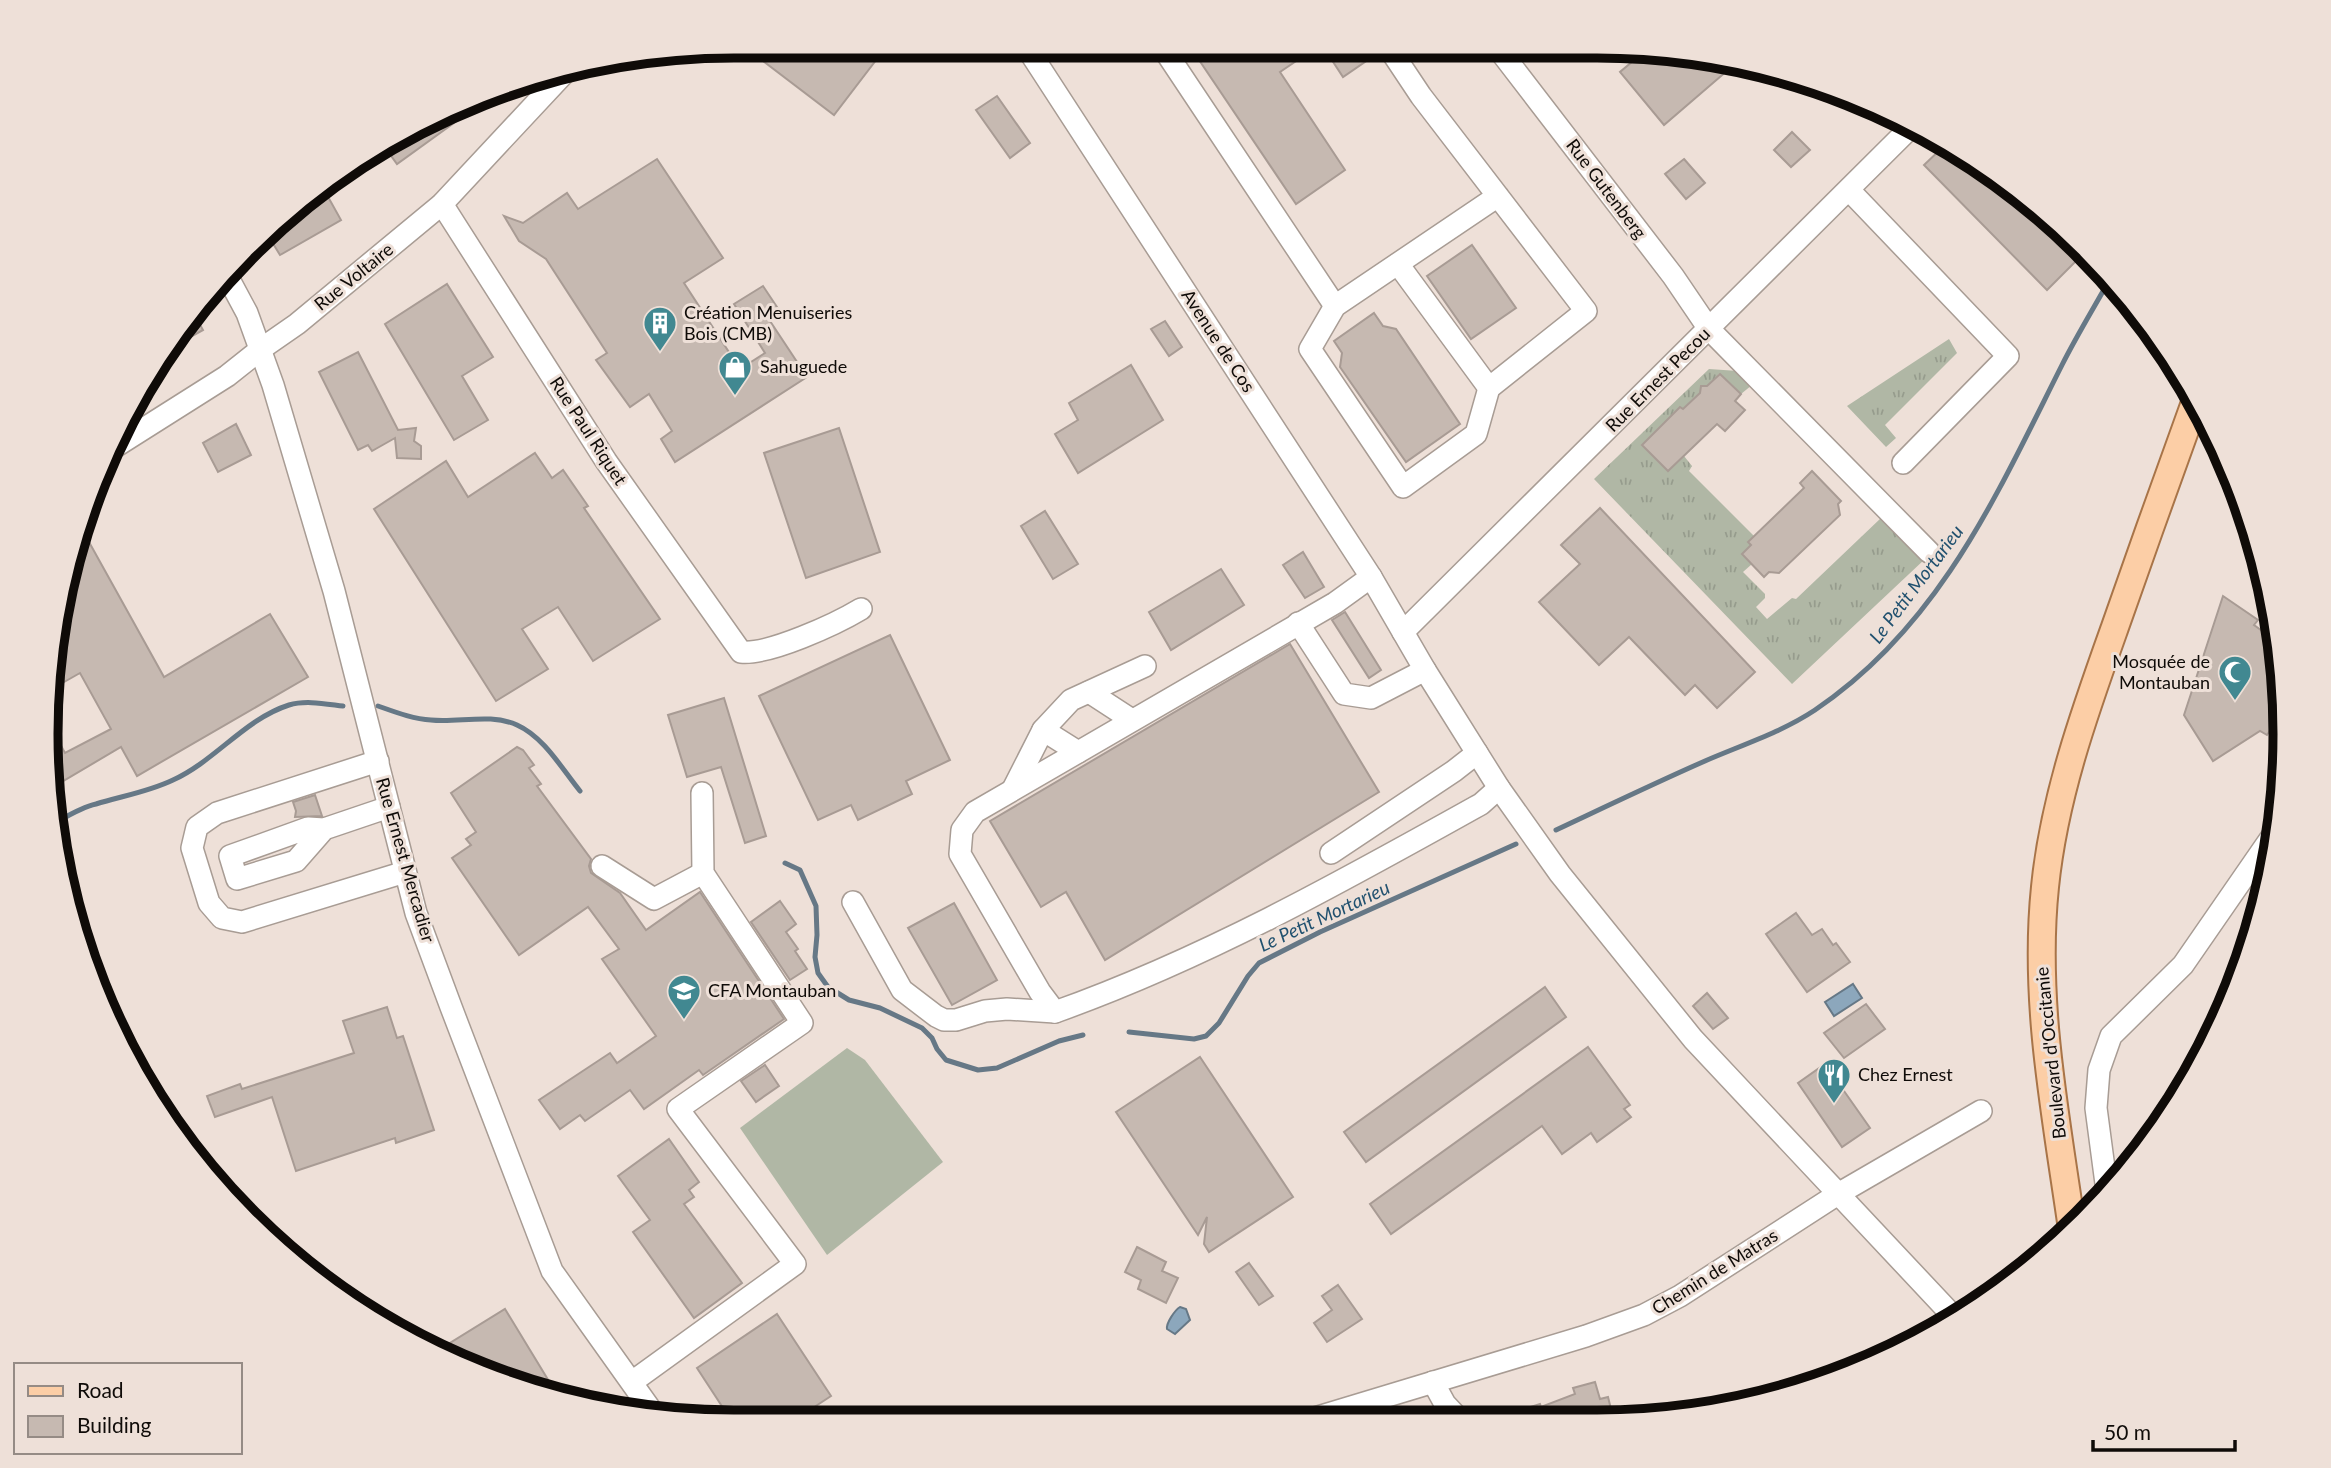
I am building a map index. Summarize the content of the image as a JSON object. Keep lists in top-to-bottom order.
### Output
{
  "streets": {
    "main road": ["Boulevard d'Occitanie"],
    "street": [
      "Rue Gutenberg",
      "Rue Voltaire",
      "Avenue de Cos",
      "Rue Ernest Pecou",
      "Rue Paul Riquet",
      "Rue Ernest Mercadier",
      "Chemin de Matras"
    ]
  },
  "crossings": [
    ["Rue Gutenberg", "Rue Ernest Pecou"],
    ["Rue Voltaire", "Rue Paul Riquet"],
    ["Rue Voltaire", "Rue Ernest Mercadier"],
    ["Avenue de Cos", "Rue Ernest Pecou"],
    ["Avenue de Cos", "Chemin de Matras"]
  ],
  "water": ["Le Petit Mortarieu"],
  "places": {
    "building": ["Création Menuiseries Bois (CMB)"],
    "shop": ["Sahuguede"],
    "mosque": ["Mosquée de Montauban"],
    "school or university": ["CFA Montauban"],
    "restaurant": ["Chez Ernest"]
  },
  "legend": ["Road", "Building"],
  "scale_bar": "50 m"
}
